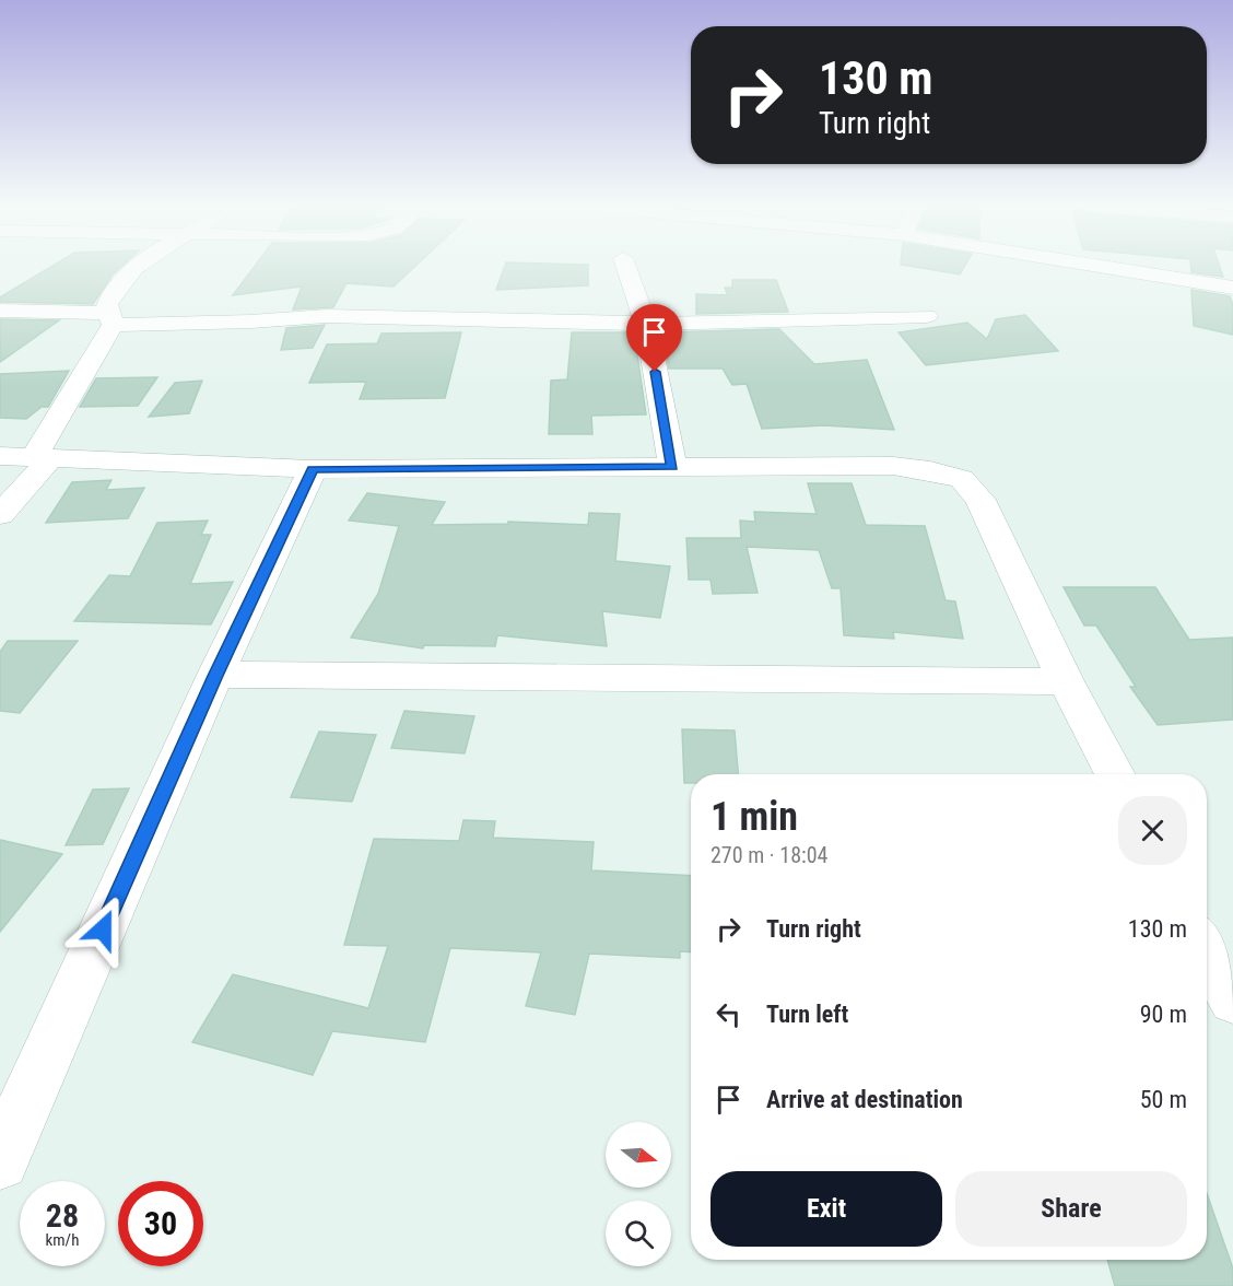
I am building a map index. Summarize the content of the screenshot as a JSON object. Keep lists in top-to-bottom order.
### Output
{
  "north": "right",
  "page": {
    "turn": ["130 m", "Turn right"],
    "heading": ["1 min", "270 m · 18:04"],
    "list": [
      {
        "name": "Turn right",
        "value": "130 m"
      },
      {
        "name": "Turn left",
        "value": "90 m"
      },
      {
        "name": "Arrive at destination",
        "value": "50 m"
      }
    ],
    "buttons": ["Exit", "Share"],
    "speed": "28 km/h",
    "limit": "30"
  }
}
